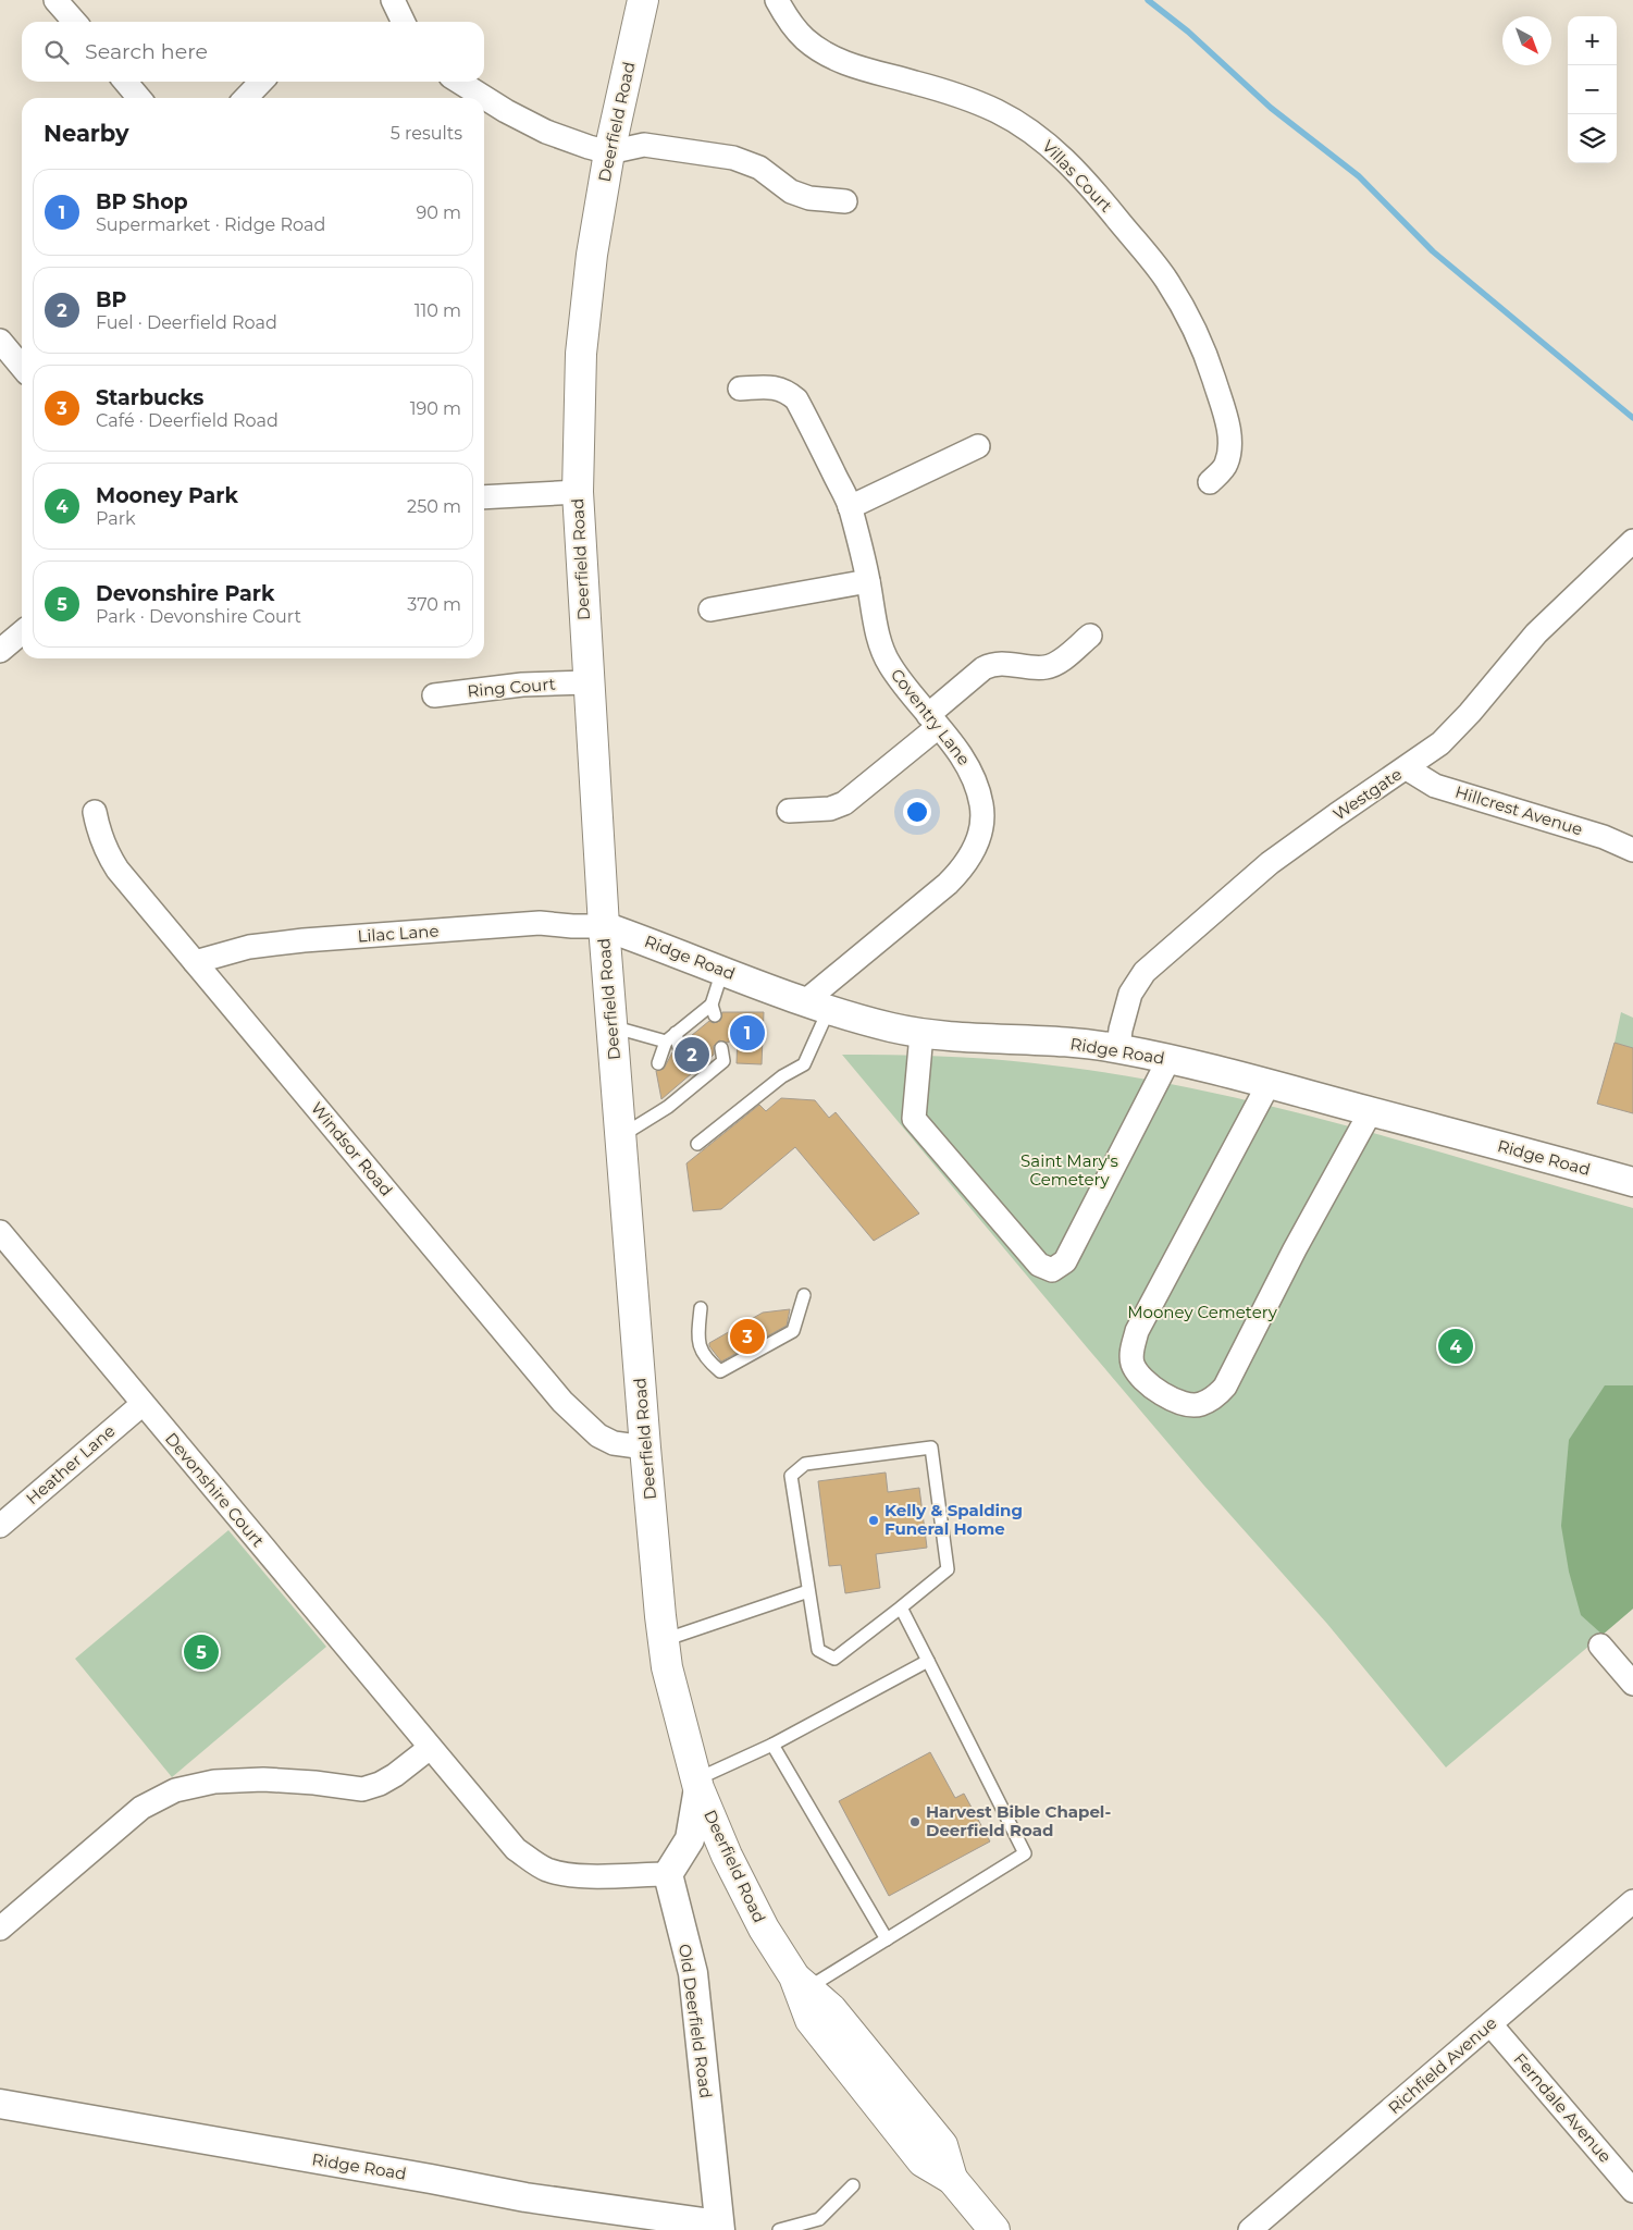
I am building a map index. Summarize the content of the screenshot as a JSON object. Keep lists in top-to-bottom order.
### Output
{
  "streets": {
    "main road": ["Deerfield Road"],
    "street": [
      "Villas Court",
      "Ring Court",
      "Coventry Lane",
      "Westgate",
      "Hillcrest Avenue",
      "Lilac Lane",
      "Ridge Road",
      "Windsor Road",
      "Heather Lane",
      "Devonshire Court",
      "Old Deerfield Road",
      "Richfield Avenue",
      "Ferndale Avenue"
    ]
  },
  "crossings": [
    ["Deerfield Road", "Ring Court"],
    ["Deerfield Road", "Lilac Lane"],
    ["Deerfield Road", "Ridge Road"],
    ["Deerfield Road", "Windsor Road"],
    ["Coventry Lane", "Ridge Road"],
    ["Westgate", "Hillcrest Avenue"],
    ["Westgate", "Ridge Road"],
    ["Lilac Lane", "Ridge Road"],
    ["Lilac Lane", "Windsor Road"],
    ["Ridge Road", "Old Deerfield Road"],
    ["Heather Lane", "Devonshire Court"],
    ["Devonshire Court", "Old Deerfield Road"],
    ["Richfield Avenue", "Ferndale Avenue"]
  ],
  "parks": ["Saint Mary's Cemetery", "Mooney Cemetery"],
  "places": ["Kelly & Spalding Funeral Home", "Harvest Bible Chapel- Deerfield Road"],
  "north": "bottom right",
  "page": {
    "map_buttons": ["+", "−"],
    "search": "Search here",
    "heading": ["Nearby", "5 results"],
    "list": [
      {
        "mark": "1",
        "name": "BP Shop",
        "note": "Supermarket · Ridge Road",
        "value": "90 m"
      },
      {
        "mark": "2",
        "name": "BP",
        "note": "Fuel · Deerfield Road",
        "value": "110 m"
      },
      {
        "mark": "3",
        "name": "Starbucks",
        "note": "Café · Deerfield Road",
        "value": "190 m"
      },
      {
        "mark": "4",
        "name": "Mooney Park",
        "note": "Park",
        "value": "250 m"
      },
      {
        "mark": "5",
        "name": "Devonshire Park",
        "note": "Park · Devonshire Court",
        "value": "370 m"
      }
    ],
    "pins": [
      "1",
      "2",
      "3",
      "4",
      "5"
    ]
  }
}
